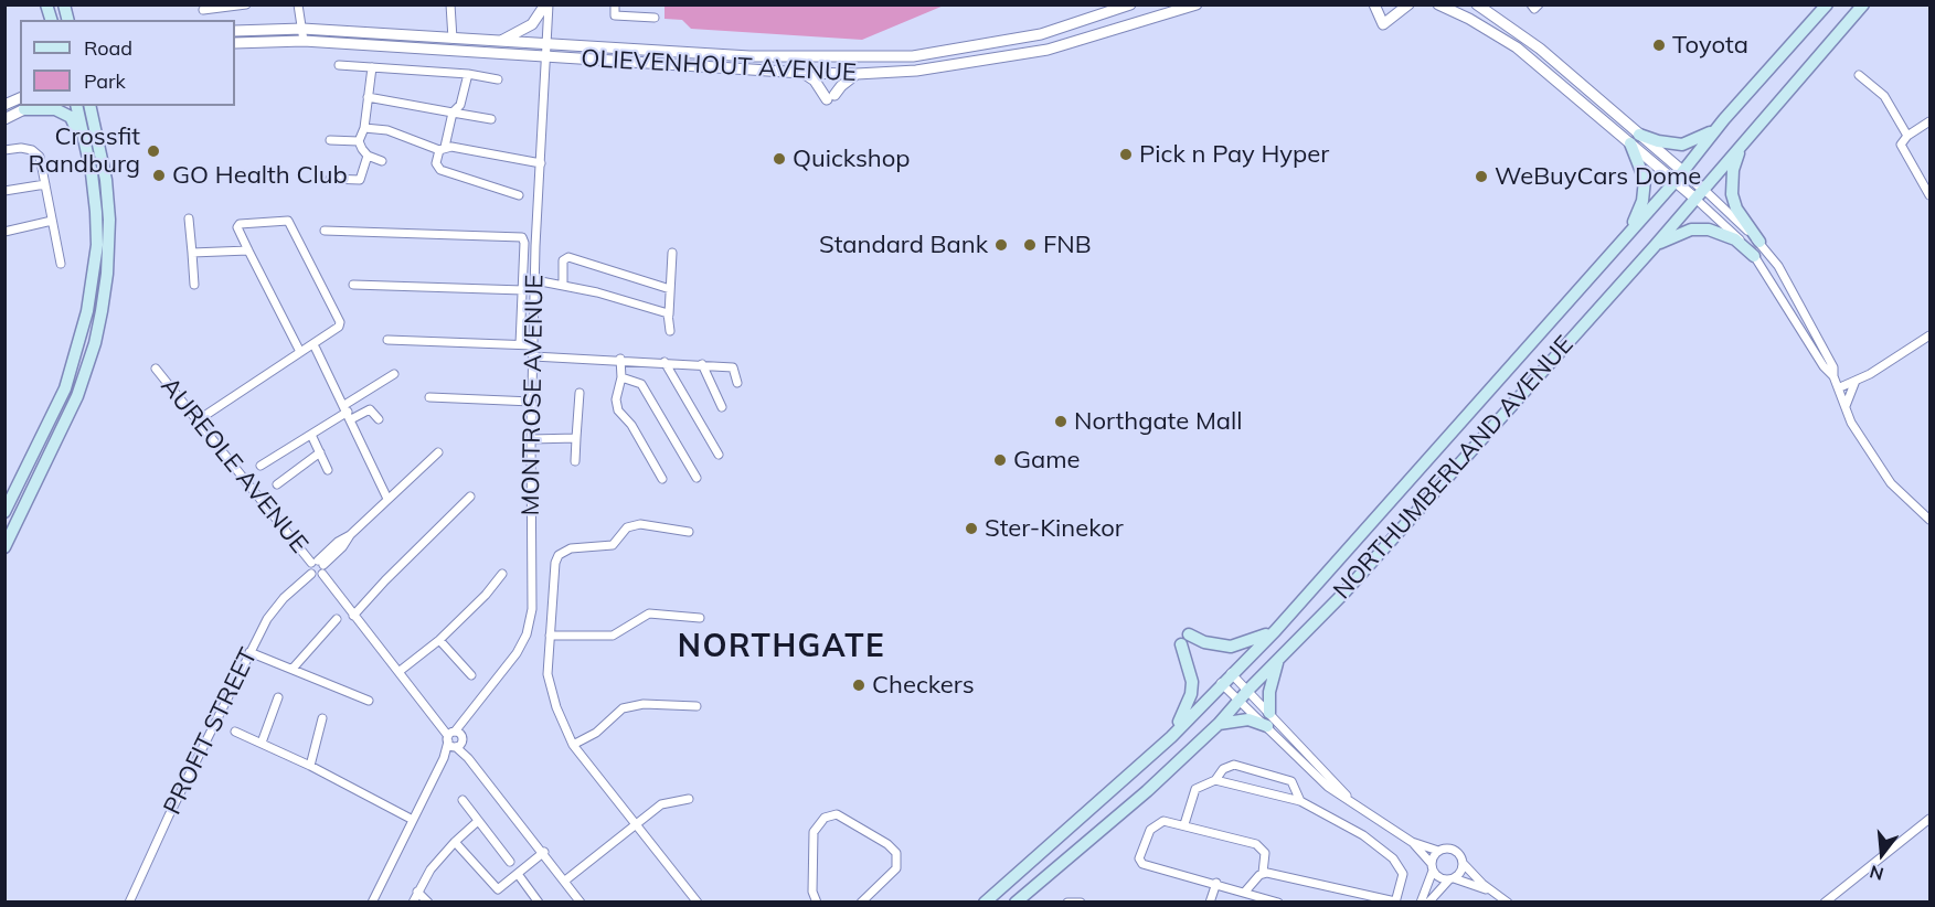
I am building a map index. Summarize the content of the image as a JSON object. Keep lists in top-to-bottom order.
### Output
{
  "streets": {
    "main road": ["NORTHUMBERLAND AVENUE"],
    "street": [
      "OLIEVENHOUT AVENUE",
      "MONTROSE AVENUE",
      "AUREOLE AVENUE",
      "PROFIT STREET"
    ]
  },
  "crossings": [
    ["OLIEVENHOUT AVENUE", "MONTROSE AVENUE"],
    ["MONTROSE AVENUE", "AUREOLE AVENUE"]
  ],
  "districts": ["NORTHGATE"],
  "places": [
    "Toyota",
    "Crossfit Randburg",
    "Pick n Pay Hyper",
    "Quickshop",
    "GO Health Club",
    "WeBuyCars Dome",
    "Standard Bank",
    "FNB",
    "Northgate Mall",
    "Game",
    "Ster-Kinekor",
    "Checkers"
  ],
  "legend": ["Road", "Park"],
  "north": "bottom"
}
